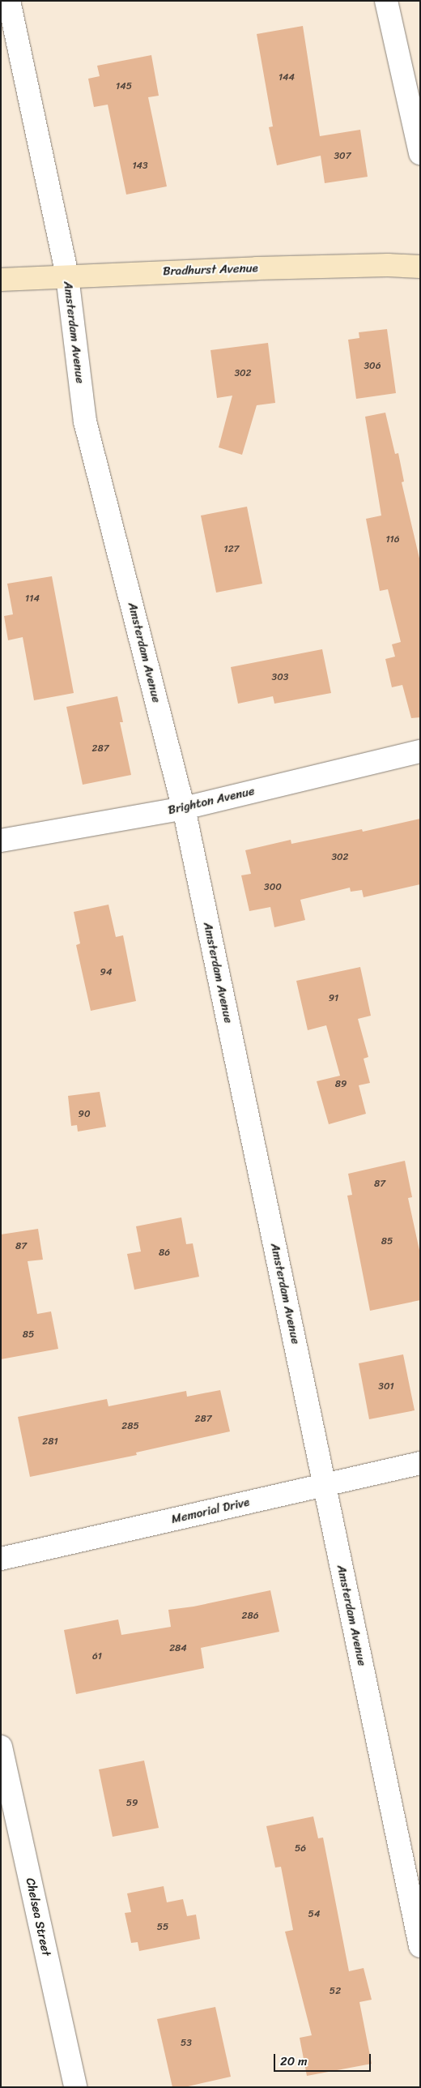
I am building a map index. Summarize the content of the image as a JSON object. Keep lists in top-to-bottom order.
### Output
{
  "streets": {
    "main road": ["Bradhurst Avenue"],
    "street": [
      "Amsterdam Avenue",
      "Brighton Avenue",
      "Memorial Drive",
      "Chelsea Street"
    ]
  },
  "crossings": [
    ["Bradhurst Avenue", "Amsterdam Avenue"],
    ["Amsterdam Avenue", "Brighton Avenue"],
    ["Amsterdam Avenue", "Memorial Drive"]
  ],
  "house_numbers": [
    "144",
    "145",
    "307",
    "143",
    "306",
    "302",
    "116",
    "127",
    "114",
    "303",
    "287",
    "302",
    "300",
    "94",
    "91",
    "89",
    "90",
    "87",
    "85",
    "87",
    "86",
    "85",
    "301",
    "287",
    "285",
    "281",
    "286",
    "284",
    "61",
    "59",
    "56",
    "54",
    "55",
    "52",
    "53"
  ],
  "scale_bar": "20 m"
}
